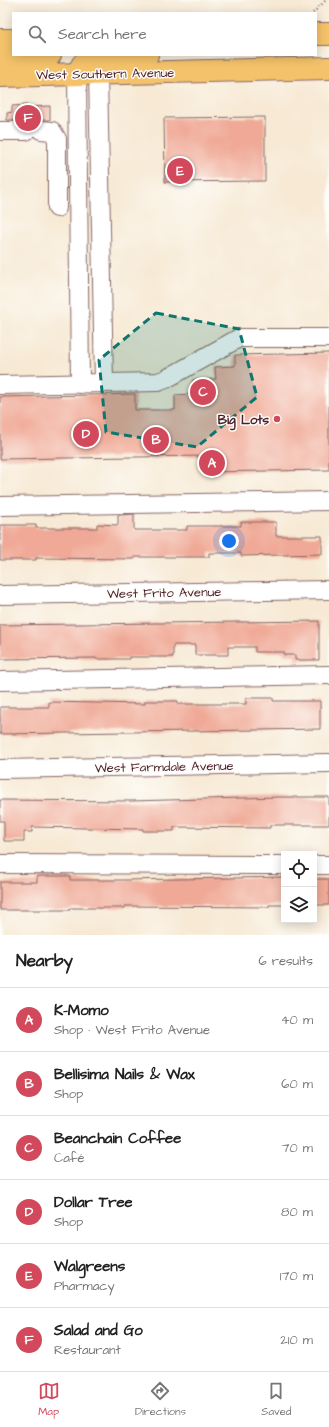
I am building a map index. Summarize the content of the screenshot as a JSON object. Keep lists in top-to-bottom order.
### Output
{
  "streets": {
    "main road": ["West Southern Avenue"],
    "street": ["West Frito Avenue", "West Farmdale Avenue"]
  },
  "places": ["Big Lots"],
  "page": {
    "search": "Search here",
    "pins": [
      "F",
      "E",
      "C",
      "D",
      "B",
      "A"
    ],
    "heading": ["Nearby", "6 results"],
    "list": [
      {
        "mark": "A",
        "name": "K-Momo",
        "note": "Shop · West Frito Avenue",
        "value": "40 m"
      },
      {
        "mark": "B",
        "name": "Bellisima Nails & Wax",
        "note": "Shop",
        "value": "60 m"
      },
      {
        "mark": "C",
        "name": "Beanchain Coffee",
        "note": "Café",
        "value": "70 m"
      },
      {
        "mark": "D",
        "name": "Dollar Tree",
        "note": "Shop",
        "value": "80 m"
      },
      {
        "mark": "E",
        "name": "Walgreens",
        "note": "Pharmacy",
        "value": "170 m"
      },
      {
        "mark": "F",
        "name": "Salad and Go",
        "note": "Restaurant",
        "value": "210 m"
      }
    ],
    "nav": ["Map", "Directions", "Saved"]
  }
}
